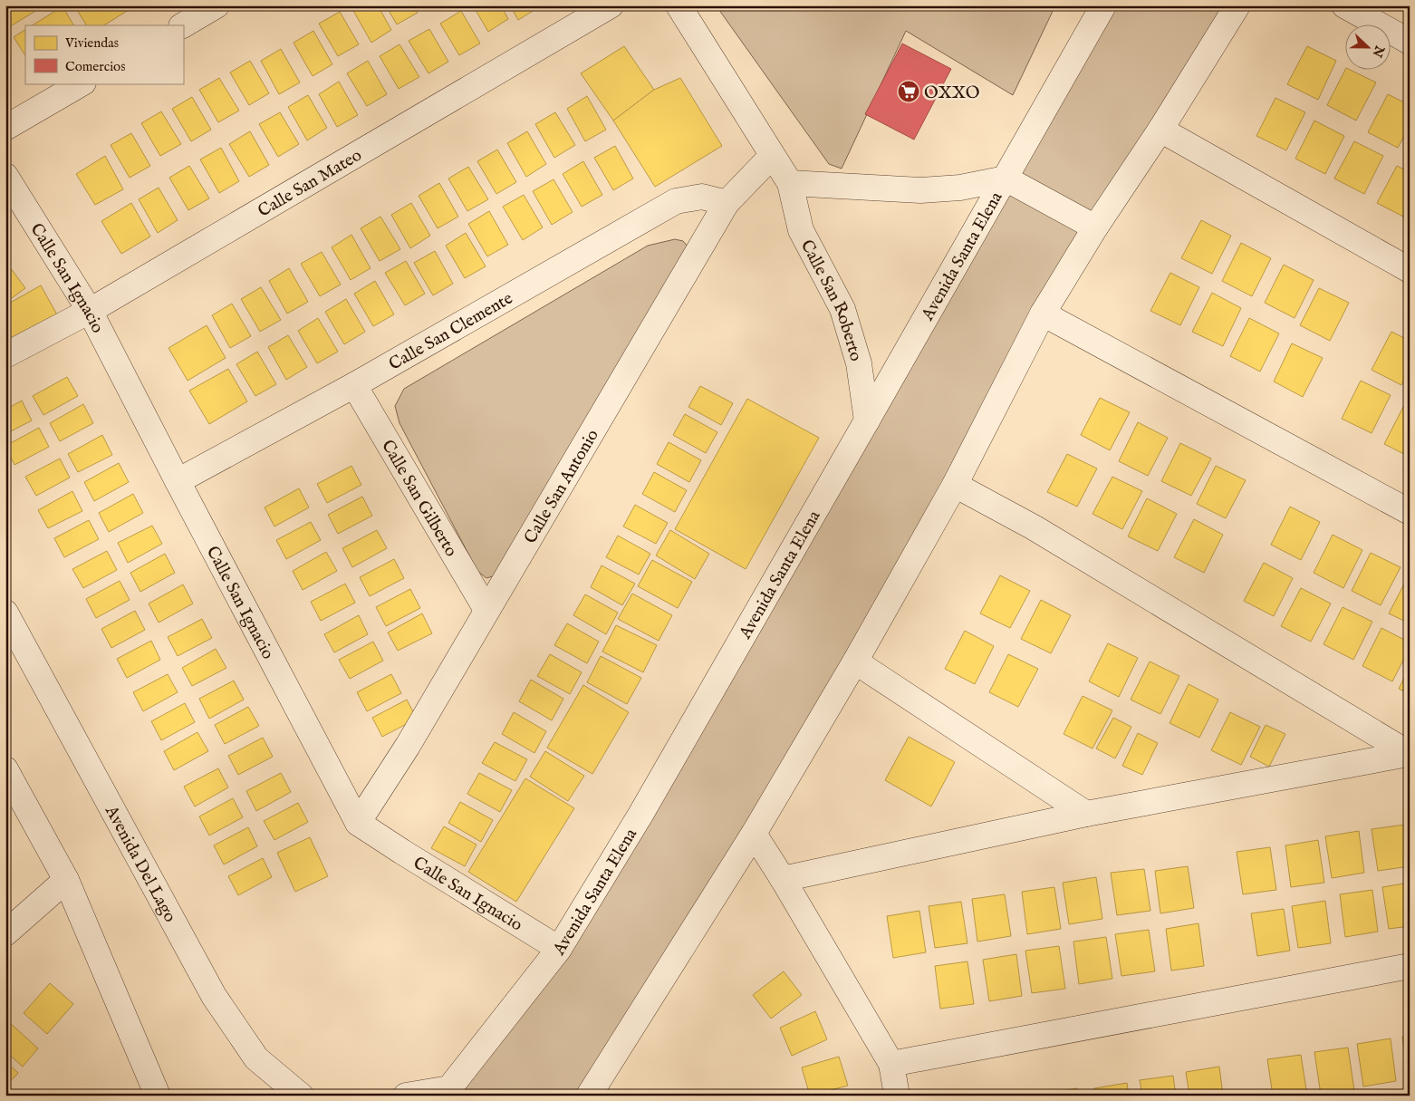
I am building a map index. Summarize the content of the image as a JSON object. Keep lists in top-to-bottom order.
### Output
{
  "streets": {
    "street": [
      "Calle San Mateo",
      "Avenida Santa Elena",
      "Calle San Ignacio",
      "Calle San Roberto",
      "Calle San Clemente",
      "Calle San Antonio",
      "Calle San Gilberto",
      "Avenida Del Lago"
    ]
  },
  "crossings": [
    ["Calle San Mateo", "Calle San Ignacio"],
    ["Avenida Santa Elena", "Calle San Ignacio"],
    ["Avenida Santa Elena", "Calle San Roberto"],
    ["Calle San Ignacio", "Calle San Clemente"],
    ["Calle San Ignacio", "Calle San Antonio"],
    ["Calle San Roberto", "Calle San Antonio"],
    ["Calle San Clemente", "Calle San Antonio"],
    ["Calle San Clemente", "Calle San Gilberto"],
    ["Calle San Antonio", "Calle San Gilberto"]
  ],
  "places": {
    "supermarket": ["OXXO"]
  },
  "legend": ["Viviendas", "Comercios"],
  "north": "right"
}
